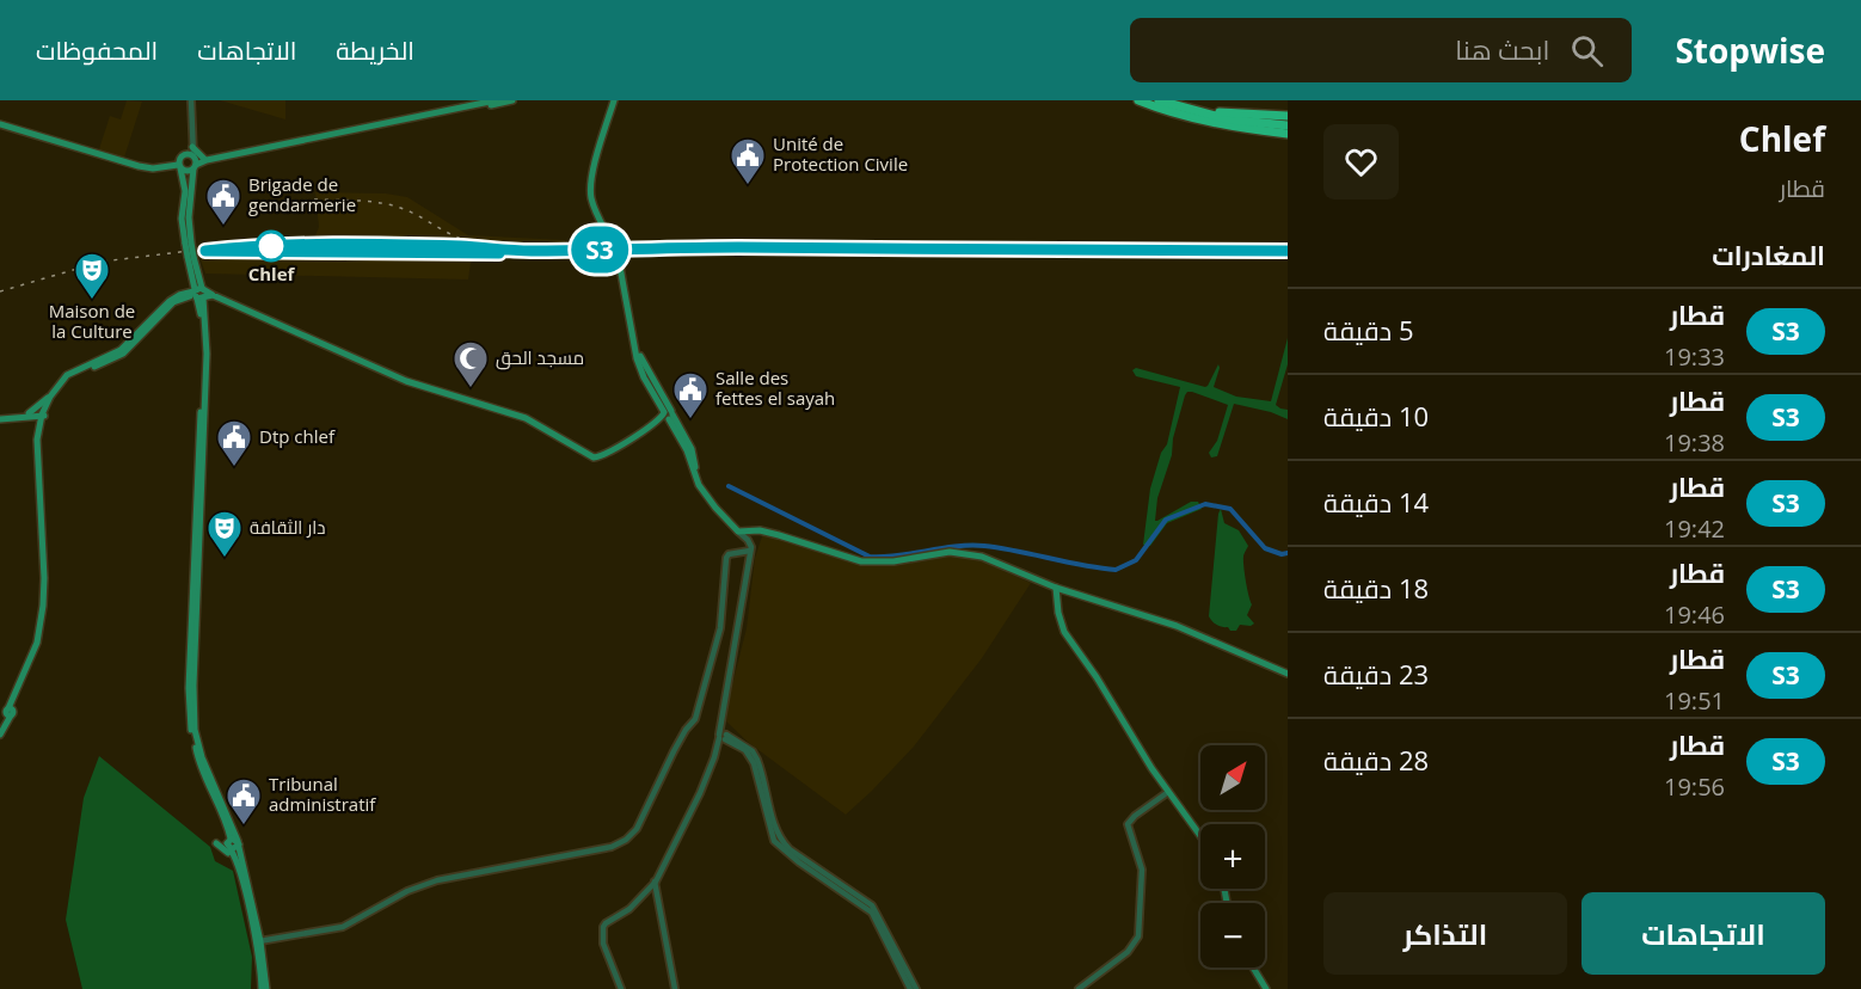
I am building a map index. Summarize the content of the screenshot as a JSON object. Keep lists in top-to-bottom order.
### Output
{
  "places": {
    "public building": [
      "Unité de Protection Civile",
      "Brigade de gendarmerie",
      "Salle des fettes el sayah",
      "Dtp chlef",
      "Tribunal administratif"
    ],
    "other": ["Chlef"],
    "theatre": ["Maison de la Culture", "دار الثقافة"],
    "mosque": ["مسجد الحق"]
  },
  "north": "top right",
  "page": {
    "header": "Stopwise",
    "search": "ابحث هنا",
    "nav": ["الخريطة", "الاتجاهات", "المحفوظات"],
    "heading": [
      ["Chlef", "قطار"],
      "المغادرات"
    ],
    "on_map": "S3",
    "list": [
      {
        "mark": "S3",
        "name": "قطار",
        "note": "19:33",
        "value": "5 دقيقة"
      },
      {
        "mark": "S3",
        "name": "قطار",
        "note": "19:38",
        "value": "10 دقيقة"
      },
      {
        "mark": "S3",
        "name": "قطار",
        "note": "19:42",
        "value": "14 دقيقة"
      },
      {
        "mark": "S3",
        "name": "قطار",
        "note": "19:46",
        "value": "18 دقيقة"
      },
      {
        "mark": "S3",
        "name": "قطار",
        "note": "19:51",
        "value": "23 دقيقة"
      },
      {
        "mark": "S3",
        "name": "قطار",
        "note": "19:56",
        "value": "28 دقيقة"
      }
    ],
    "map_buttons": ["+", "−"],
    "buttons": ["الاتجاهات", "التذاكر"]
  }
}
